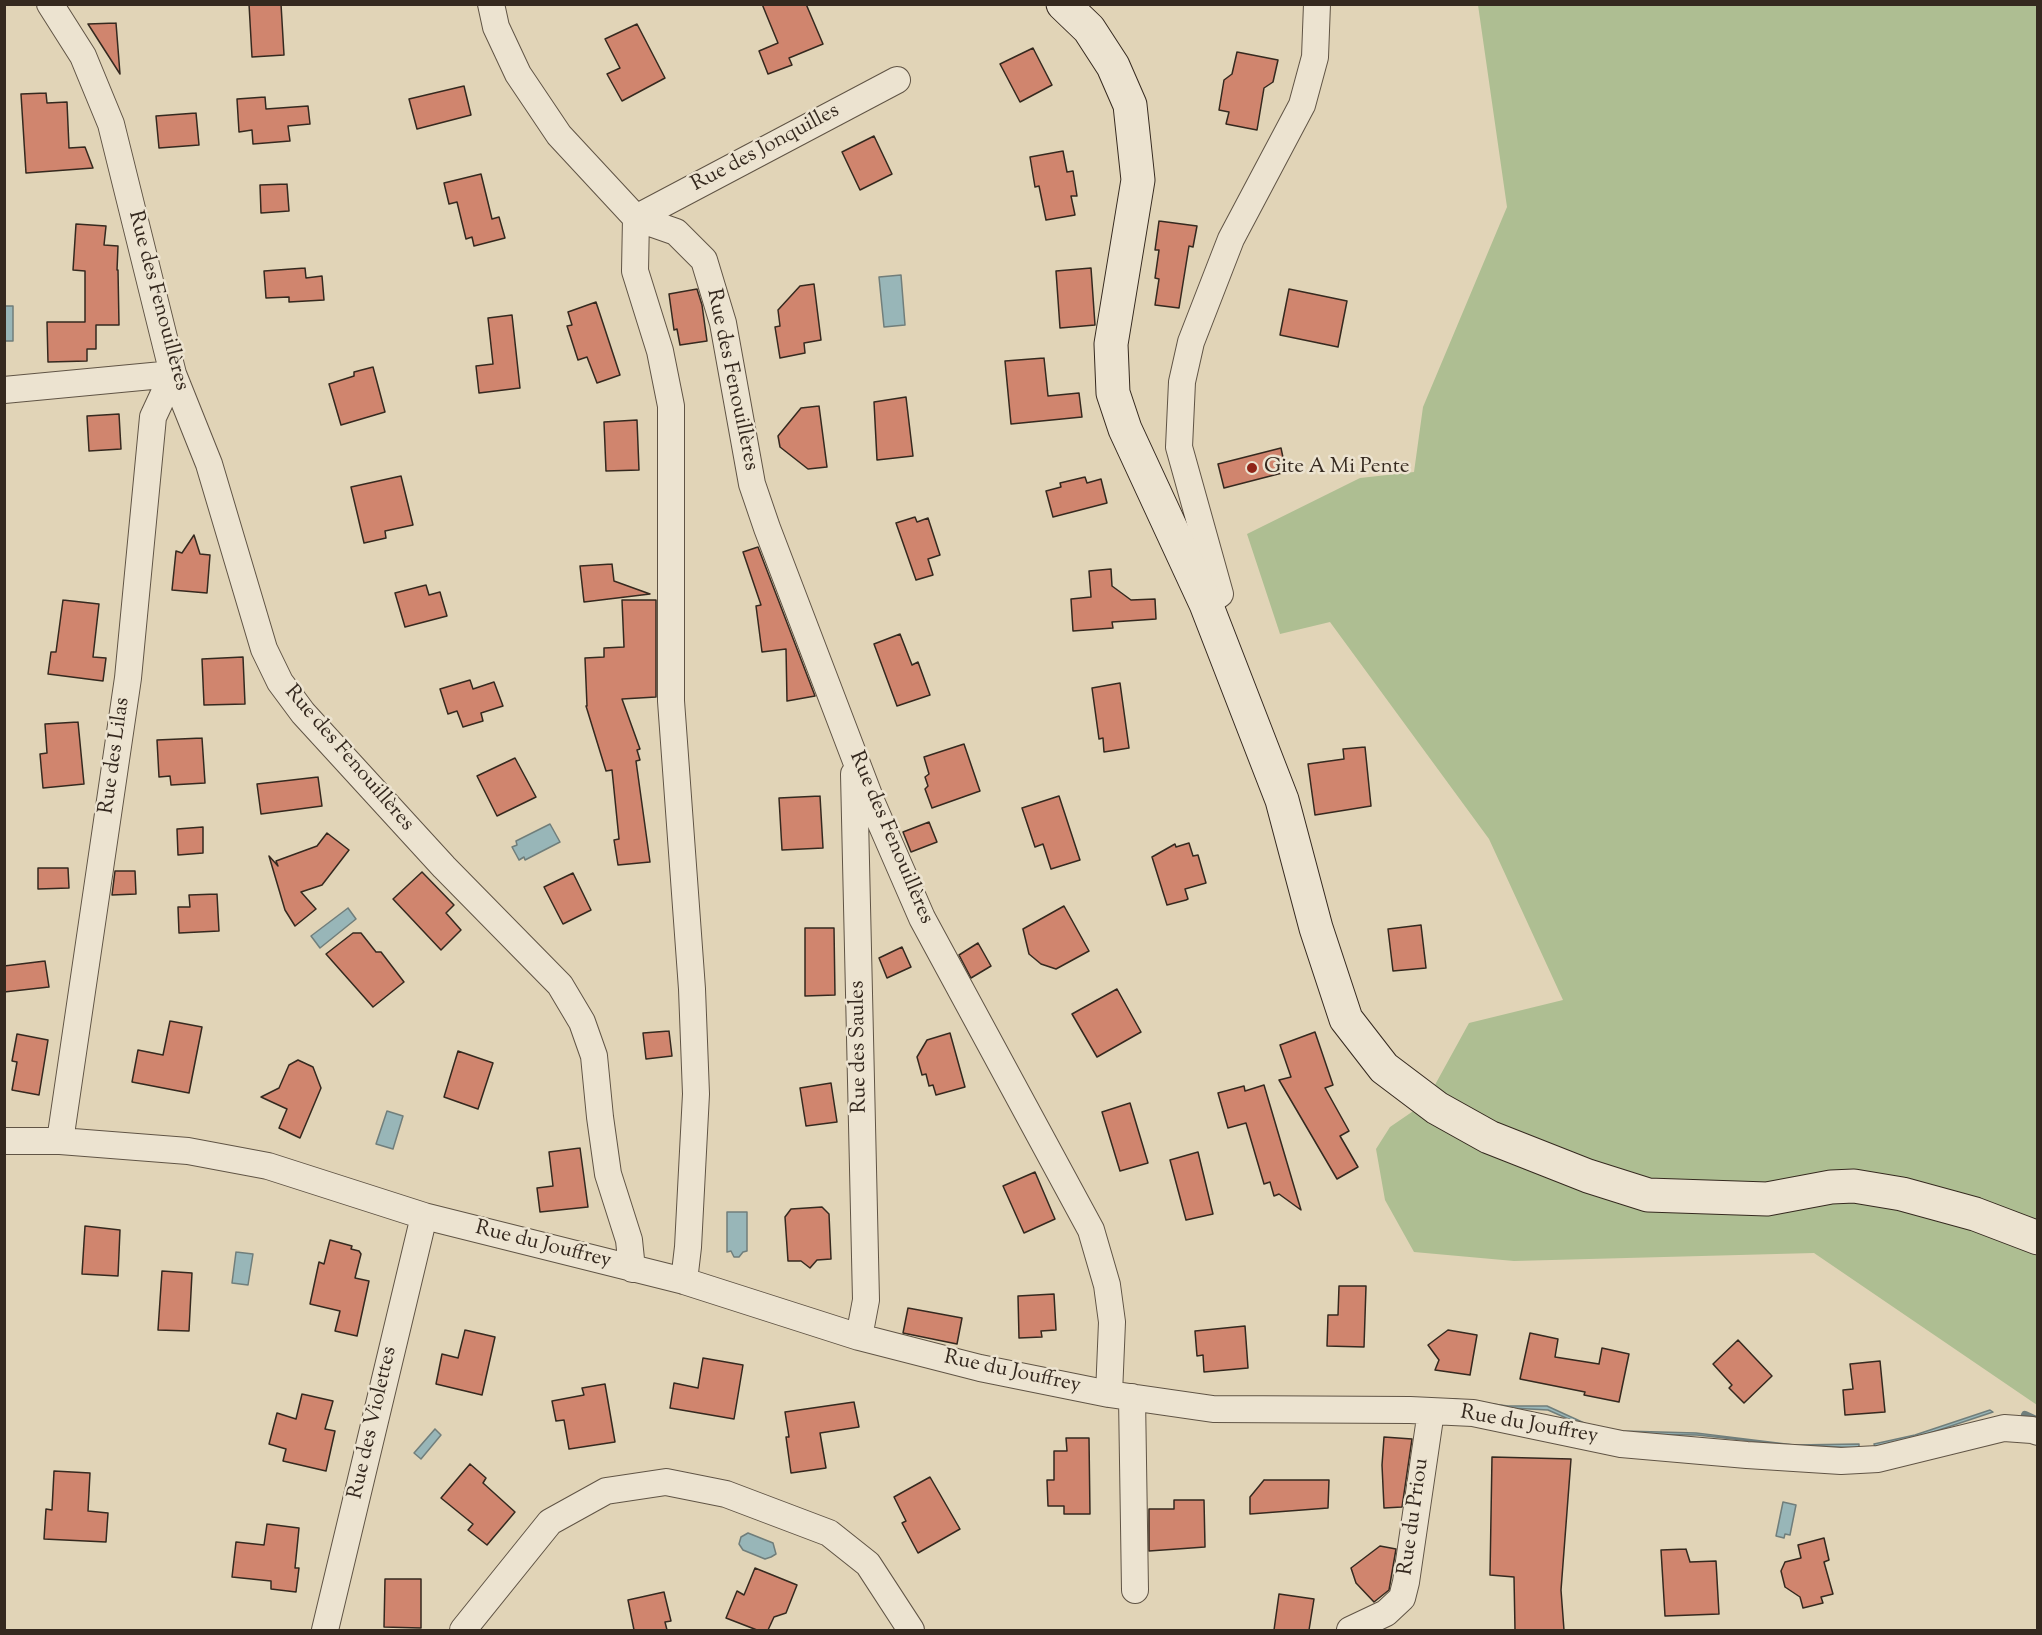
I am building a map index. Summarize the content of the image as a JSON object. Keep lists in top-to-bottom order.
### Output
{
  "streets": {
    "street": [
      "Rue des Jonquilles",
      "Rue des Fenouillères",
      "Rue des Lilas",
      "Rue des Saules",
      "Rue du Jouffrey",
      "Rue des Violettes",
      "Rue du Priou"
    ]
  },
  "crossings": [
    ["Rue des Jonquilles", "Rue des Fenouillères"],
    ["Rue des Fenouillères", "Rue des Lilas"],
    ["Rue des Fenouillères", "Rue des Saules"],
    ["Rue des Fenouillères", "Rue du Jouffrey"],
    ["Rue des Lilas", "Rue du Jouffrey"],
    ["Rue des Saules", "Rue du Jouffrey"],
    ["Rue du Jouffrey", "Rue des Violettes"],
    ["Rue du Jouffrey", "Rue du Priou"]
  ],
  "places": ["Gite A Mi Pente"]
}
